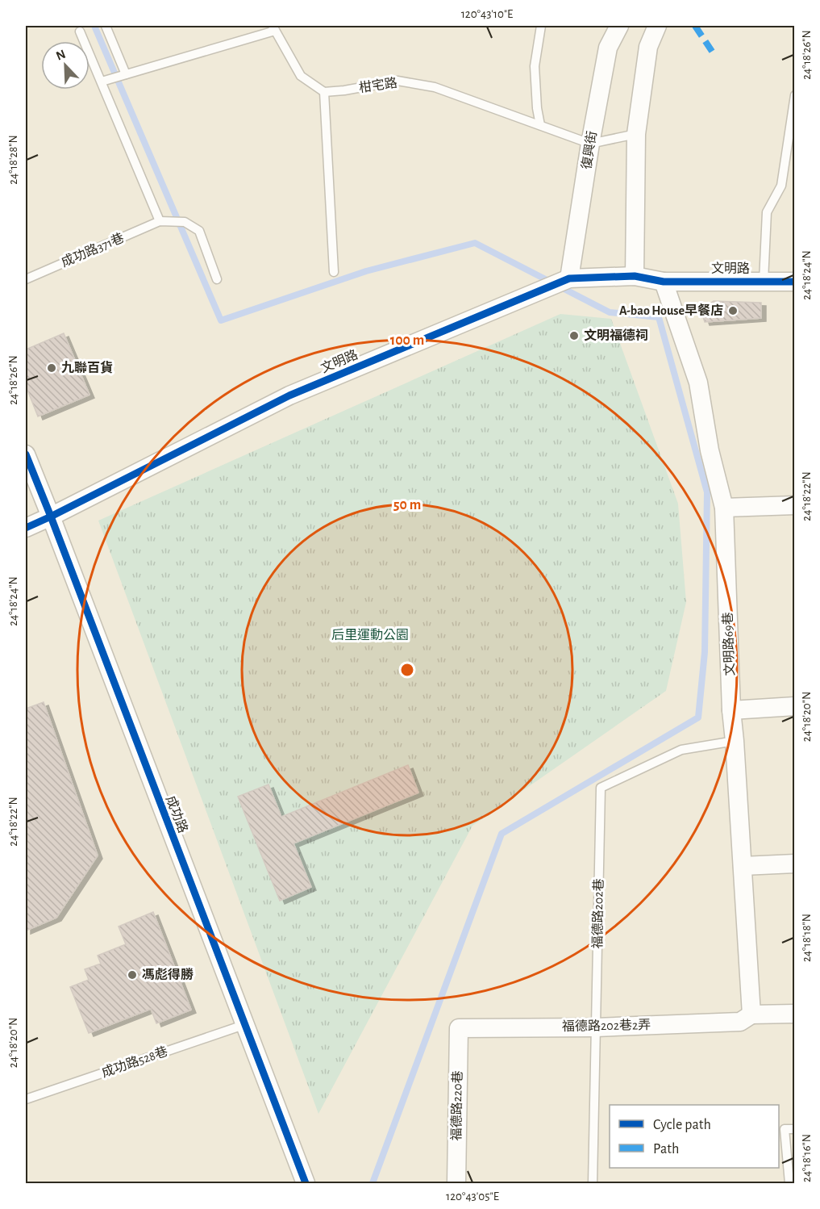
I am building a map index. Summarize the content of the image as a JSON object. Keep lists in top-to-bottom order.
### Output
{
  "streets": {
    "street": [
      "復興街",
      "文明路",
      "文明路69巷",
      "成功路",
      "福德路202巷2弄",
      "福德路220巷"
    ],
    "lane": [
      "柑宅路",
      "成功路371巷",
      "福德路202巷",
      "成功路528巷"
    ]
  },
  "crossings": [
    ["柑宅路", "復興街"],
    ["復興街", "文明路"],
    ["文明路", "文明路69巷"],
    ["文明路", "成功路"],
    ["文明路69巷", "福德路202巷"],
    ["文明路69巷", "福德路202巷2弄"],
    ["成功路", "成功路528巷"],
    ["福德路202巷", "福德路202巷2弄"],
    ["福德路202巷2弄", "福德路220巷"]
  ],
  "parks": ["后里運動公園"],
  "places": [
    "A-bao House早餐店",
    "文明福德祠",
    "九聯百貨",
    "馮彪得勝"
  ],
  "legend": ["Cycle path", "Path"],
  "north": "top left",
  "coordinates": [
    "120°43'10\"E",
    "24°18'26\"N",
    "24°18'28\"N",
    "24°18'24\"N",
    "24°18'22\"N",
    "24°18'20\"N",
    "24°18'18\"N",
    "24°18'16\"N",
    "120°43'05\"E"
  ],
  "rings": ["100 m", "50 m"]
}
